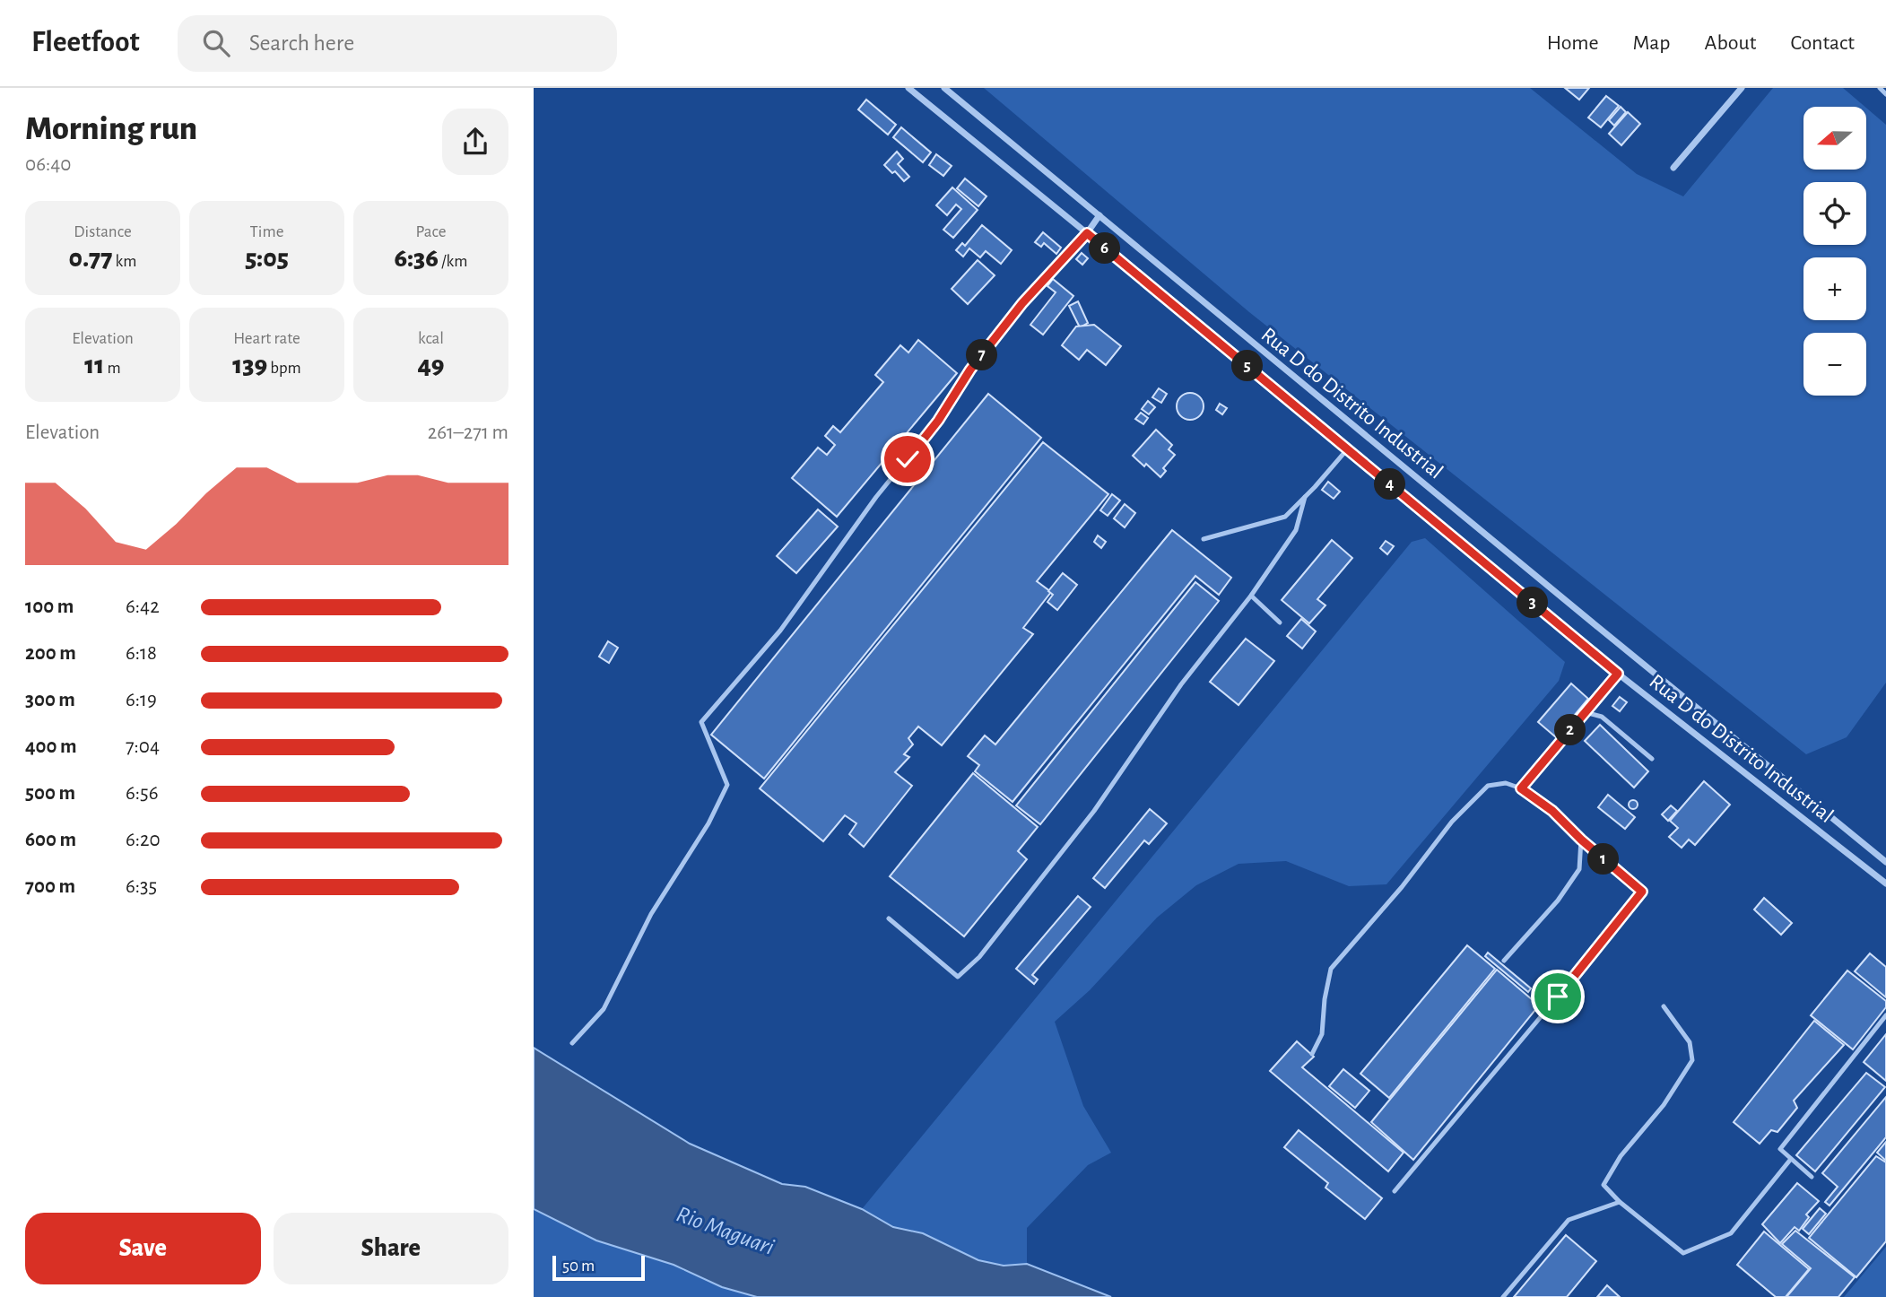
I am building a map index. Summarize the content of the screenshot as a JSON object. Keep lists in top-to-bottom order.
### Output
{
  "streets": {
    "street": ["Rua D do Distrito Industrial"]
  },
  "water": ["Rio Maguari"],
  "scale_bar": "50 m",
  "north": "left",
  "page": {
    "header": "Fleetfoot",
    "search": "Search here",
    "nav": [
      "Home",
      "Map",
      "About",
      "Contact"
    ],
    "heading": ["Morning run", "06:40"],
    "map_buttons": ["+", "−"],
    "stats": [
      ["Distance", "0.77 km"],
      ["Time", "5:05"],
      ["Pace", "6:36 /km"],
      ["Elevation", "11 m"],
      ["Heart rate", "139 bpm"],
      ["kcal", "49"]
    ],
    "pins": [
      "6",
      "7",
      "5",
      "4",
      "3",
      "2",
      "1"
    ],
    "chart": ["Elevation", "261–271 m"],
    "list": [
      {
        "name": "100 m",
        "note": "6:42"
      },
      {
        "name": "200 m",
        "note": "6:18"
      },
      {
        "name": "300 m",
        "note": "6:19"
      },
      {
        "name": "400 m",
        "note": "7:04"
      },
      {
        "name": "500 m",
        "note": "6:56"
      },
      {
        "name": "600 m",
        "note": "6:20"
      },
      {
        "name": "700 m",
        "note": "6:35"
      }
    ],
    "buttons": ["Save", "Share"],
    "scale": "50 m"
  }
}
